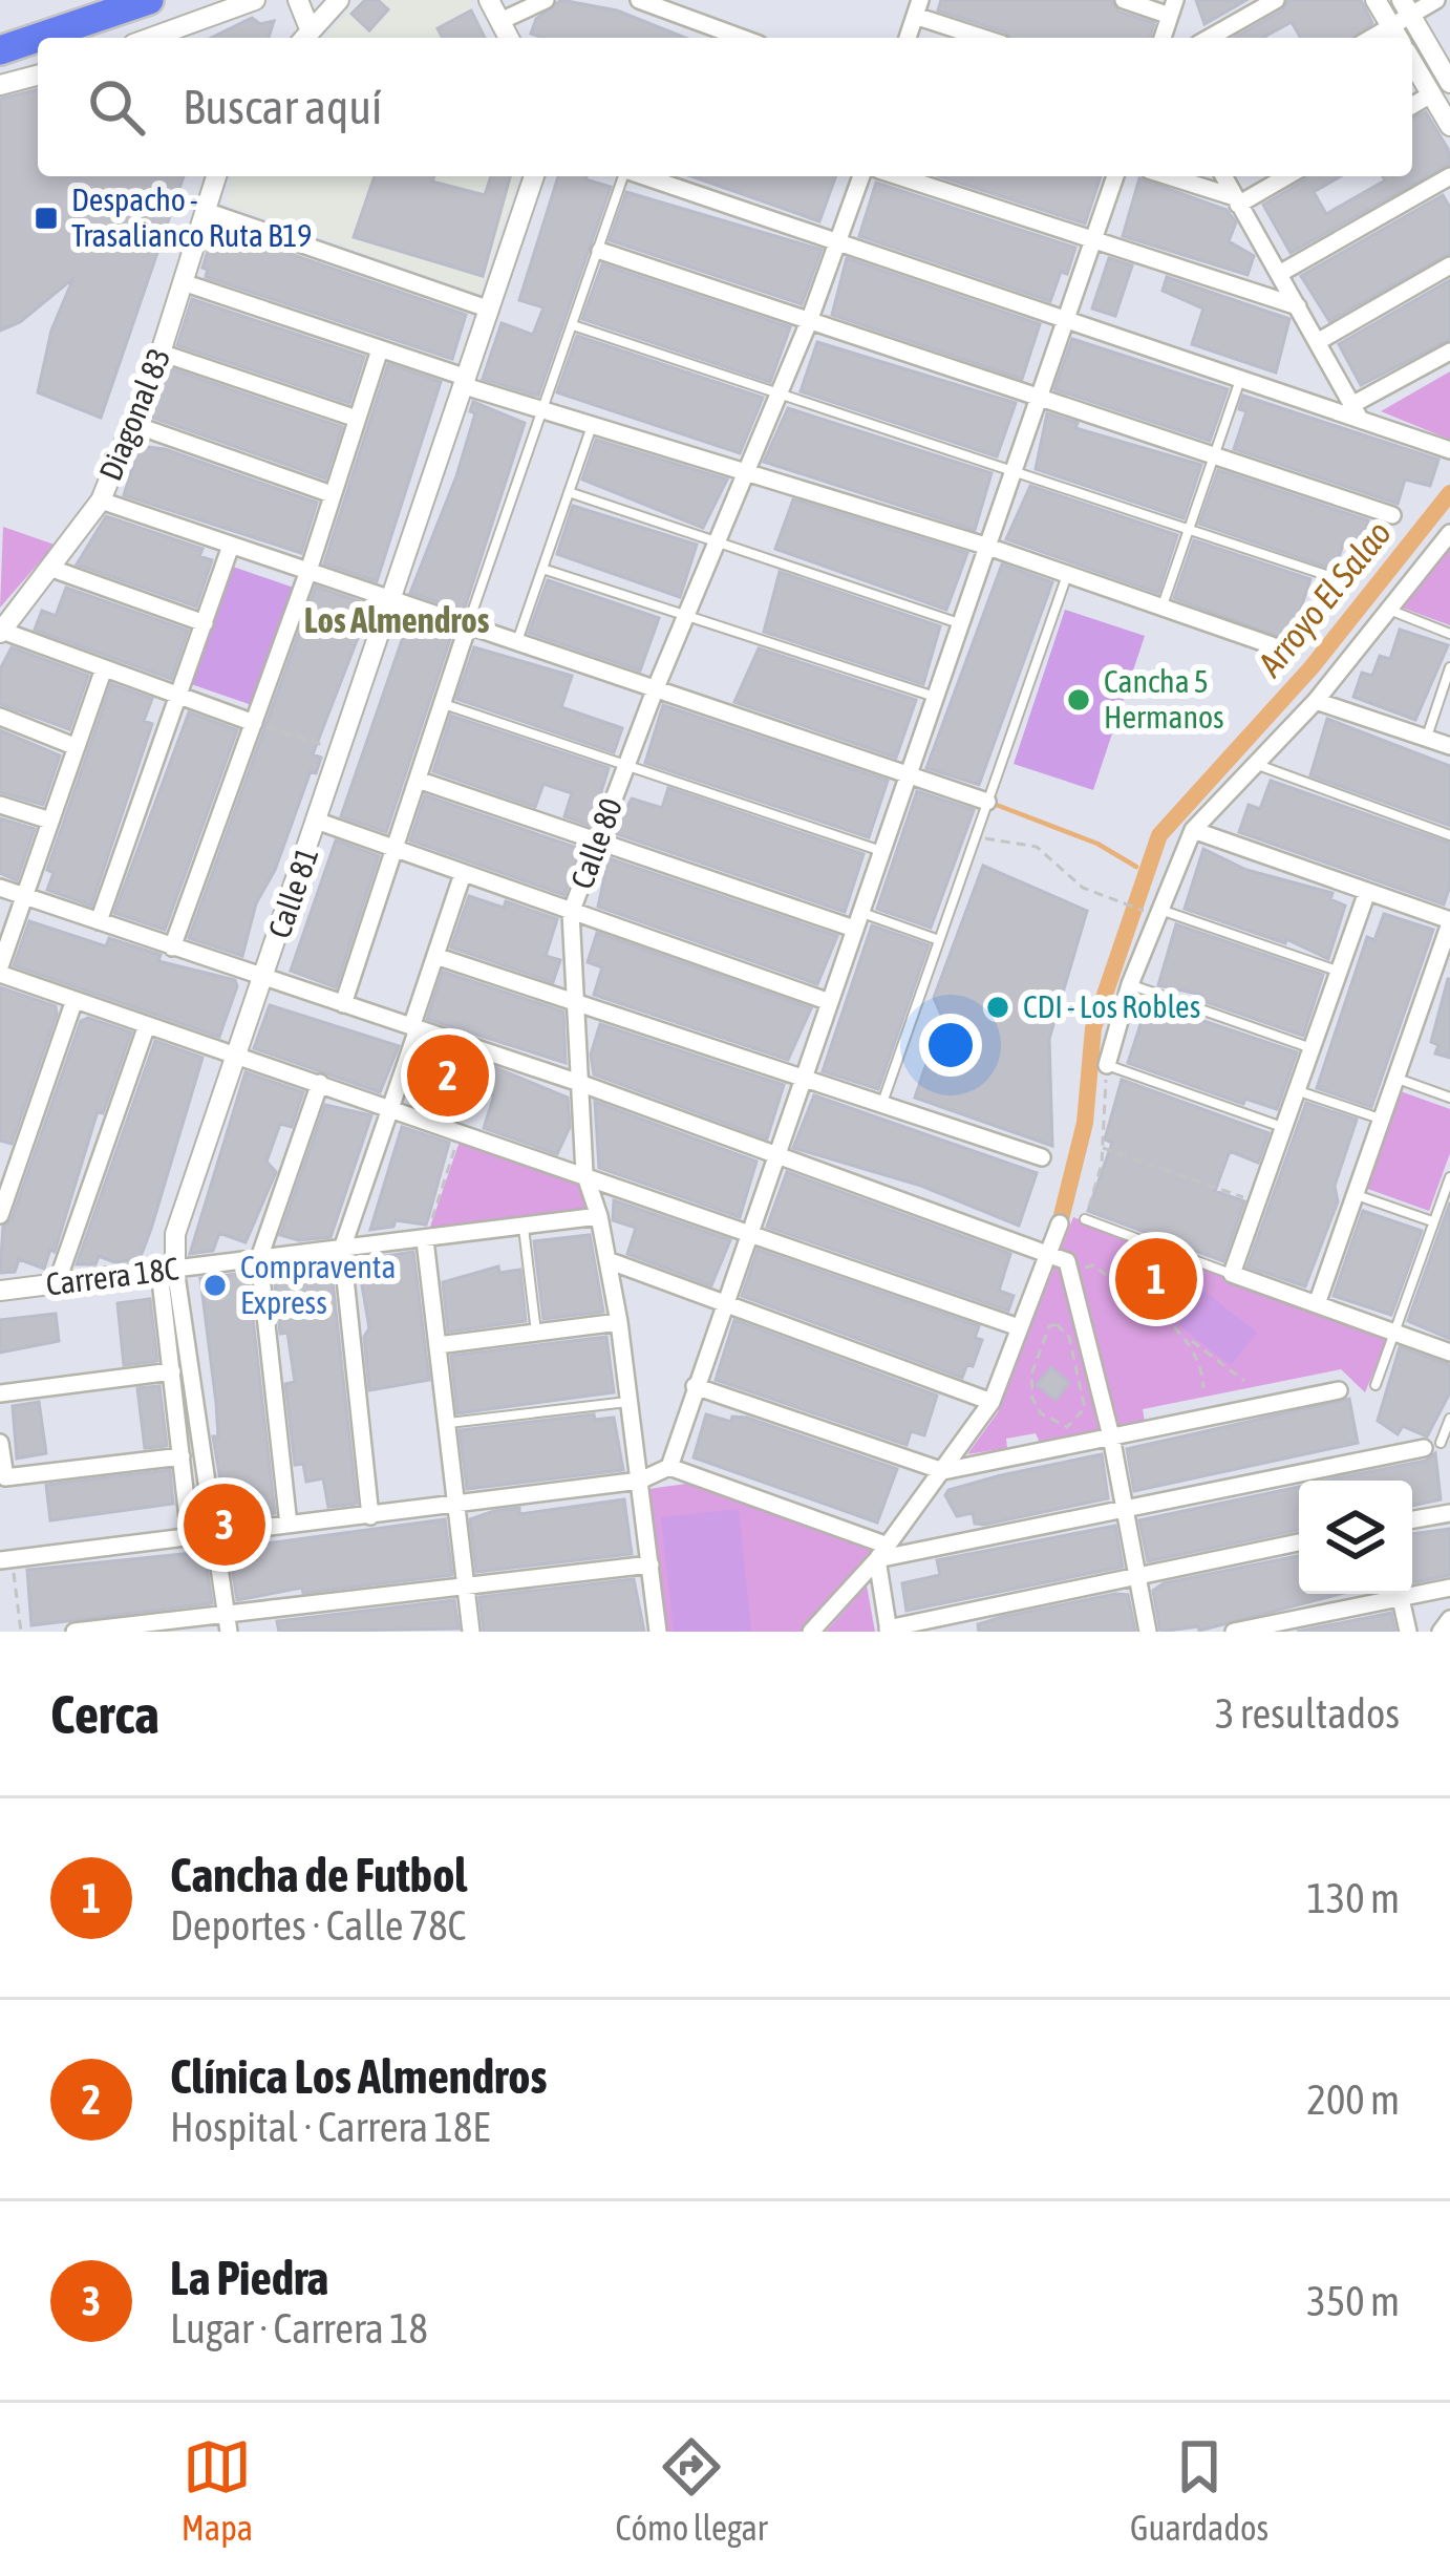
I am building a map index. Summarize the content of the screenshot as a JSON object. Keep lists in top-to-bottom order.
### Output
{
  "streets": {
    "street": [
      "Diagonal 83",
      "Calle 80",
      "Calle 81",
      "Carrera 18C"
    ]
  },
  "crossings": [
    ["Calle 80", "Carrera 18C"],
    ["Calle 81", "Carrera 18C"]
  ],
  "districts": ["Los Almendros"],
  "water": ["Arroyo El Salao"],
  "places": {
    "transit": ["Despacho - Trasalianco Ruta B19"],
    "other": ["Cancha 5 Hermanos", "CDI - Los Robles", "Compraventa Express"]
  },
  "page": {
    "search": "Buscar aquí",
    "pins": ["2", "1", "3"],
    "heading": ["Cerca", "3 resultados"],
    "list": [
      {
        "mark": "1",
        "name": "Cancha de Futbol",
        "note": "Deportes · Calle 78C",
        "value": "130 m"
      },
      {
        "mark": "2",
        "name": "Clínica Los Almendros",
        "note": "Hospital · Carrera 18E",
        "value": "200 m"
      },
      {
        "mark": "3",
        "name": "La Piedra",
        "note": "Lugar · Carrera 18",
        "value": "350 m"
      }
    ],
    "nav": ["Mapa", "Cómo llegar", "Guardados"]
  }
}
